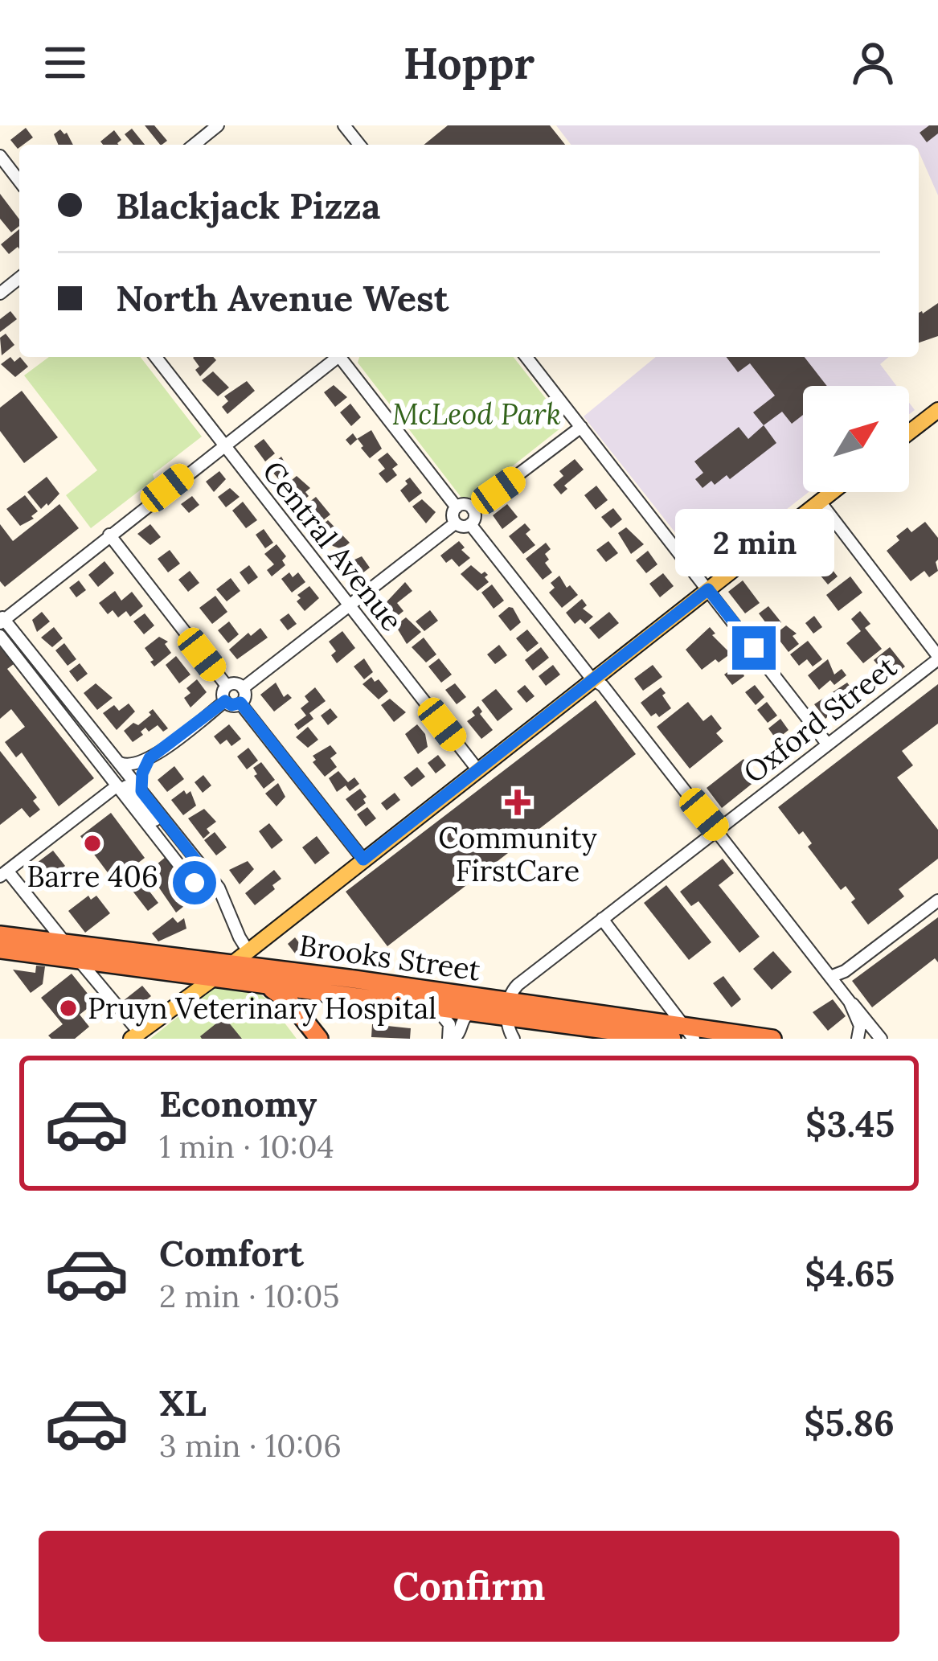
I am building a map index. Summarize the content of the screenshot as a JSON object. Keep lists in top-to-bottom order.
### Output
{
  "streets": {
    "highway": ["Brooks Street"],
    "street": ["Central Avenue", "Oxford Street"]
  },
  "crossings": [
    ["Oxford Street", "Brooks Street"]
  ],
  "parks": ["McLeod Park"],
  "places": {
    "health": ["Community FirstCare"],
    "other": ["Barre 406", "Pruyn Veterinary Hospital"]
  },
  "north": "top right",
  "page": {
    "header": "Hoppr",
    "banner": ["Blackjack Pizza", "North Avenue West"],
    "bubble": "2 min",
    "list": [
      {
        "name": "Economy",
        "note": "1 min · 10:04",
        "value": "$3.45"
      },
      {
        "name": "Comfort",
        "note": "2 min · 10:05",
        "value": "$4.65"
      },
      {
        "name": "XL",
        "note": "3 min · 10:06",
        "value": "$5.86"
      }
    ],
    "buttons": "Confirm"
  }
}
